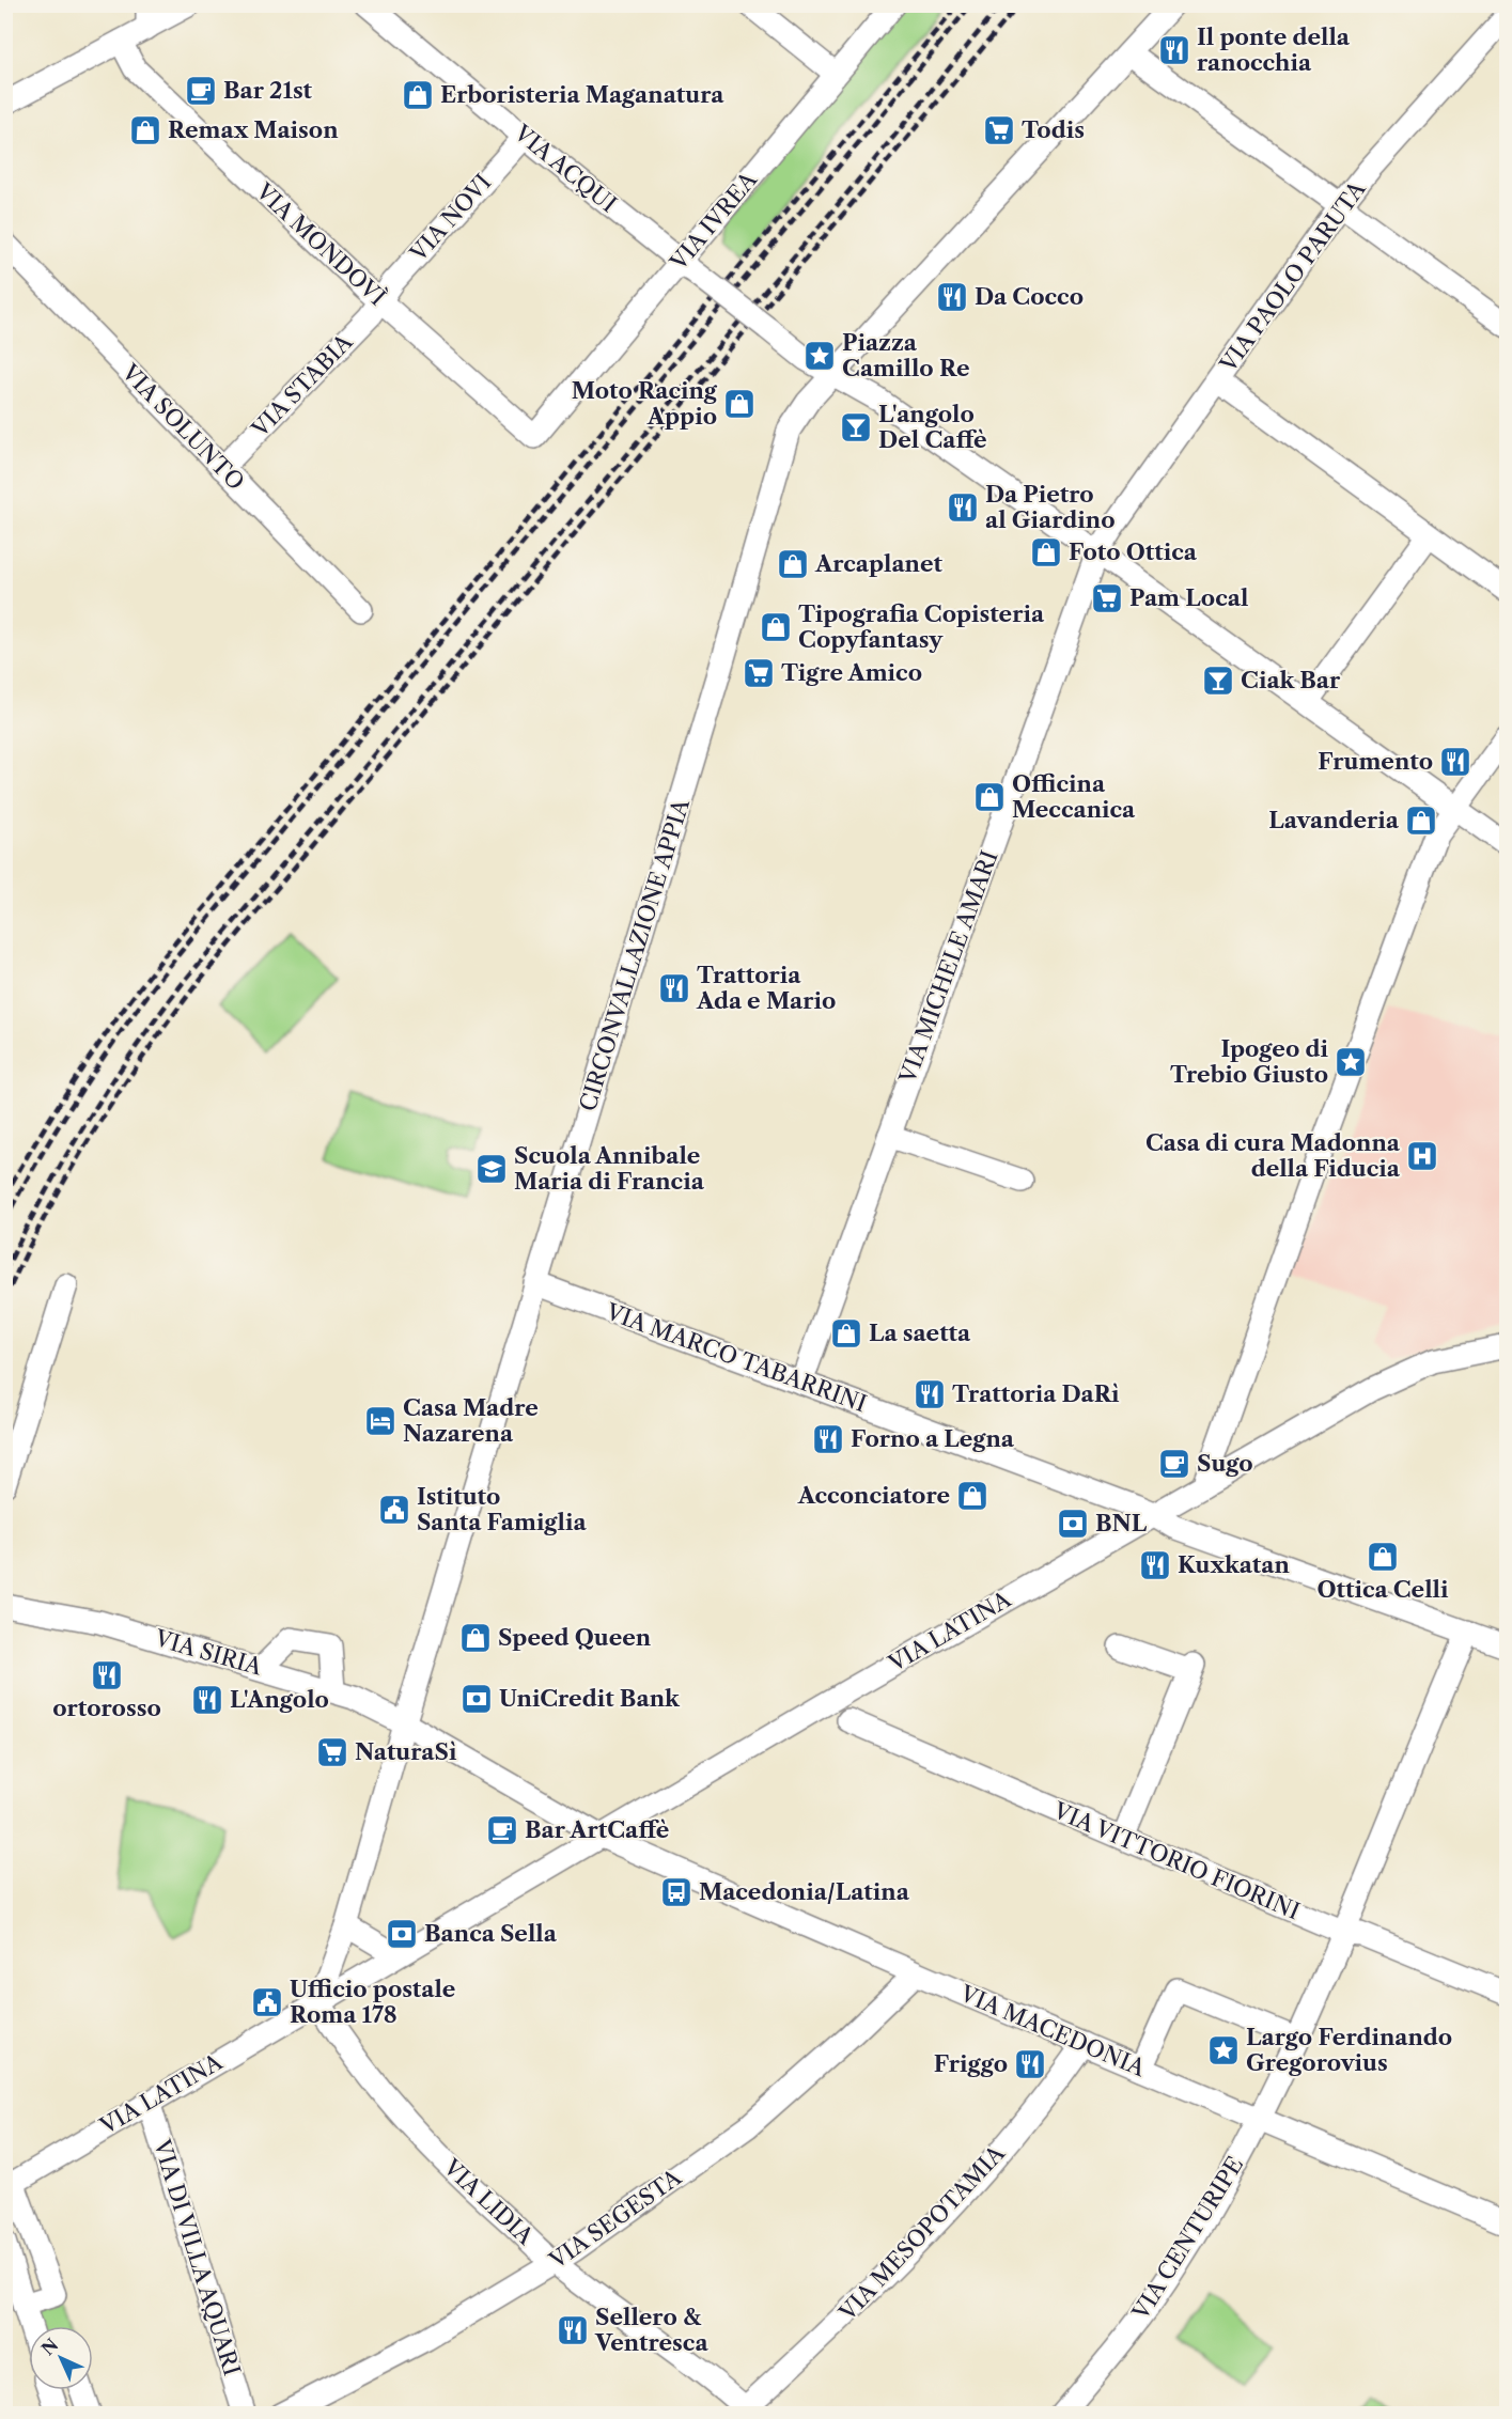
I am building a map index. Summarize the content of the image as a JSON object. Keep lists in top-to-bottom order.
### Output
{
  "streets": {
    "street": [
      "VIA ACQUI",
      "VIA NOVI",
      "VIA IVREA",
      "VIA MONDOVÌ",
      "VIA PAOLO PARUTA",
      "VIA STABIA",
      "VIA SOLUNTO",
      "CIRCONVALLAZIONE APPIA",
      "VIA MICHELE AMARI",
      "VIA MARCO TABARRINI",
      "VIA LATINA",
      "VIA SIRIA",
      "VIA VITTORIO FIORINI",
      "VIA MACEDONIA",
      "VIA LIDIA",
      "VIA SEGESTA",
      "VIA MESOPOTAMIA",
      "VIA CENTURIPE",
      "VIA DI VILLA AQUARI"
    ]
  },
  "crossings": [
    ["VIA ACQUI", "VIA NOVI"],
    ["VIA ACQUI", "VIA IVREA"],
    ["VIA ACQUI", "CIRCONVALLAZIONE APPIA"],
    ["VIA NOVI", "VIA MONDOVÌ"],
    ["VIA NOVI", "VIA STABIA"],
    ["VIA IVREA", "VIA MONDOVÌ"],
    ["VIA MONDOVÌ", "VIA STABIA"],
    ["VIA PAOLO PARUTA", "VIA MICHELE AMARI"],
    ["VIA STABIA", "VIA SOLUNTO"],
    ["CIRCONVALLAZIONE APPIA", "VIA MARCO TABARRINI"],
    ["CIRCONVALLAZIONE APPIA", "VIA LATINA"],
    ["CIRCONVALLAZIONE APPIA", "VIA SIRIA"],
    ["CIRCONVALLAZIONE APPIA", "VIA LIDIA"],
    ["VIA MICHELE AMARI", "VIA MARCO TABARRINI"],
    ["VIA MARCO TABARRINI", "VIA LATINA"],
    ["VIA MARCO TABARRINI", "VIA CENTURIPE"],
    ["VIA LATINA", "VIA SIRIA"],
    ["VIA LATINA", "VIA MACEDONIA"],
    ["VIA LATINA", "VIA LIDIA"],
    ["VIA LATINA", "VIA DI VILLA AQUARI"],
    ["VIA SIRIA", "VIA MACEDONIA"],
    ["VIA VITTORIO FIORINI", "VIA CENTURIPE"],
    ["VIA MACEDONIA", "VIA SEGESTA"],
    ["VIA MACEDONIA", "VIA MESOPOTAMIA"],
    ["VIA MACEDONIA", "VIA CENTURIPE"],
    ["VIA LIDIA", "VIA SEGESTA"],
    ["VIA LIDIA", "VIA MESOPOTAMIA"]
  ],
  "places": {
    "restaurant": [
      "Il ponte della ranocchia",
      "Da Cocco",
      "Da Pietro al Giardino",
      "Frumento",
      "Trattoria Ada e Mario",
      "Trattoria DaRì",
      "Forno a Legna",
      "Kuxkatan",
      "ortorosso",
      "L'Angolo",
      "Friggo",
      "Sellero & Ventresca"
    ],
    "cafe": ["Bar 21st", "Sugo", "Bar ArtCaffè"],
    "shop": [
      "Erboristeria Maganatura",
      "Remax Maison",
      "Moto Racing Appio",
      "Foto Ottica",
      "Arcaplanet",
      "Tipografia Copisteria Copyfantasy",
      "Officina Meccanica",
      "Lavanderia",
      "La saetta",
      "Acconciatore",
      "Ottica Celli",
      "Speed Queen"
    ],
    "supermarket": [
      "Todis",
      "Pam Local",
      "Tigre Amico",
      "NaturaSì"
    ],
    "place": ["Piazza Camillo Re", "Ipogeo di Trebio Giusto", "Largo Ferdinando Gregorovius"],
    "bar": ["L'angolo Del Caffè", "Ciak Bar"],
    "hospital": ["Casa di cura Madonna della Fiducia"],
    "school or university": ["Scuola Annibale Maria di Francia"],
    "hotel": ["Casa Madre Nazarena"],
    "public building": ["Istituto Santa Famiglia", "Ufficio postale Roma 178"],
    "bank": ["BNL", "UniCredit Bank", "Banca Sella"],
    "bus stop": ["Macedonia/Latina"]
  },
  "north": "top left"
}
